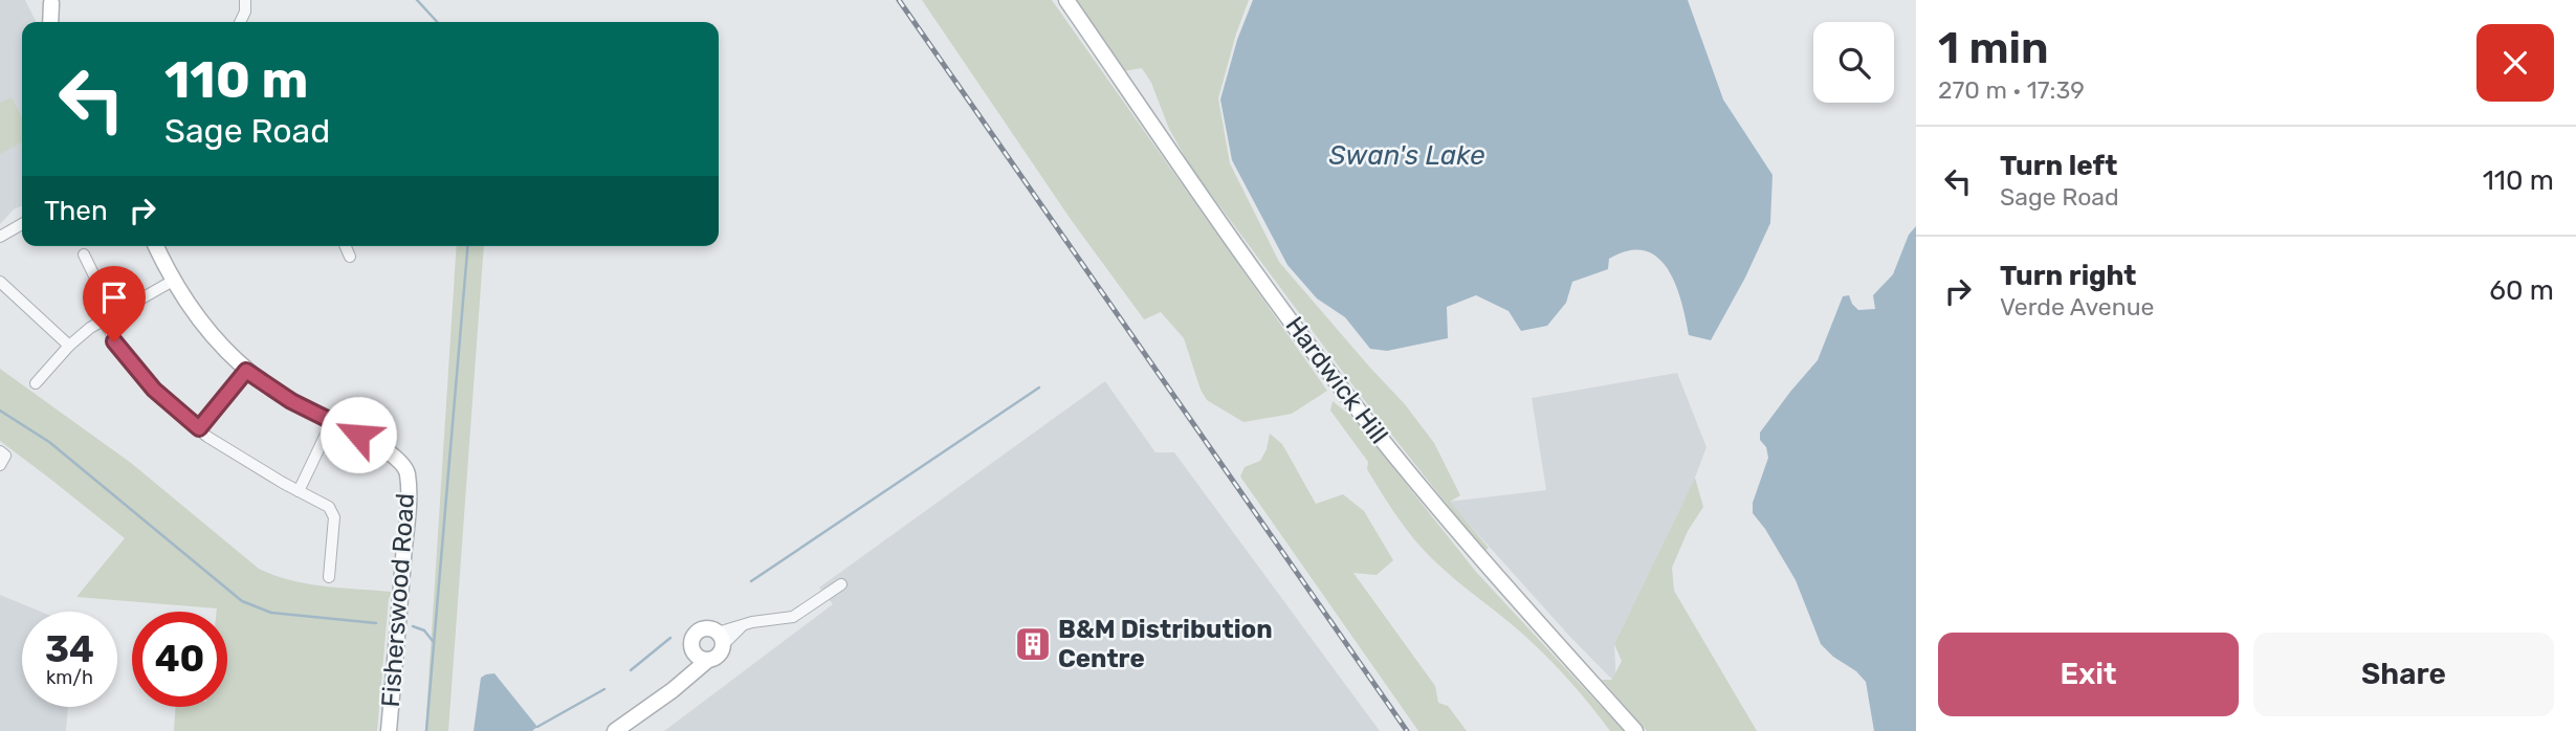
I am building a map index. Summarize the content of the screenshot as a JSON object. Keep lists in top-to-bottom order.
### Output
{
  "streets": {
    "main road": ["Hardwick Hill", "Fisherswood Road"]
  },
  "water": ["Swan's Lake"],
  "places": {
    "building": ["B&M Distribution Centre"]
  },
  "page": {
    "heading": ["1 min", "270 m · 17:39"],
    "turn": ["110 m", "Sage Road"],
    "list": [
      {
        "name": "Turn left",
        "note": "Sage Road",
        "value": "110 m"
      },
      {
        "name": "Turn right",
        "note": "Verde Avenue",
        "value": "60 m"
      }
    ],
    "then": "Then",
    "speed": "34 km/h",
    "limit": "40",
    "buttons": ["Exit", "Share"]
  }
}
